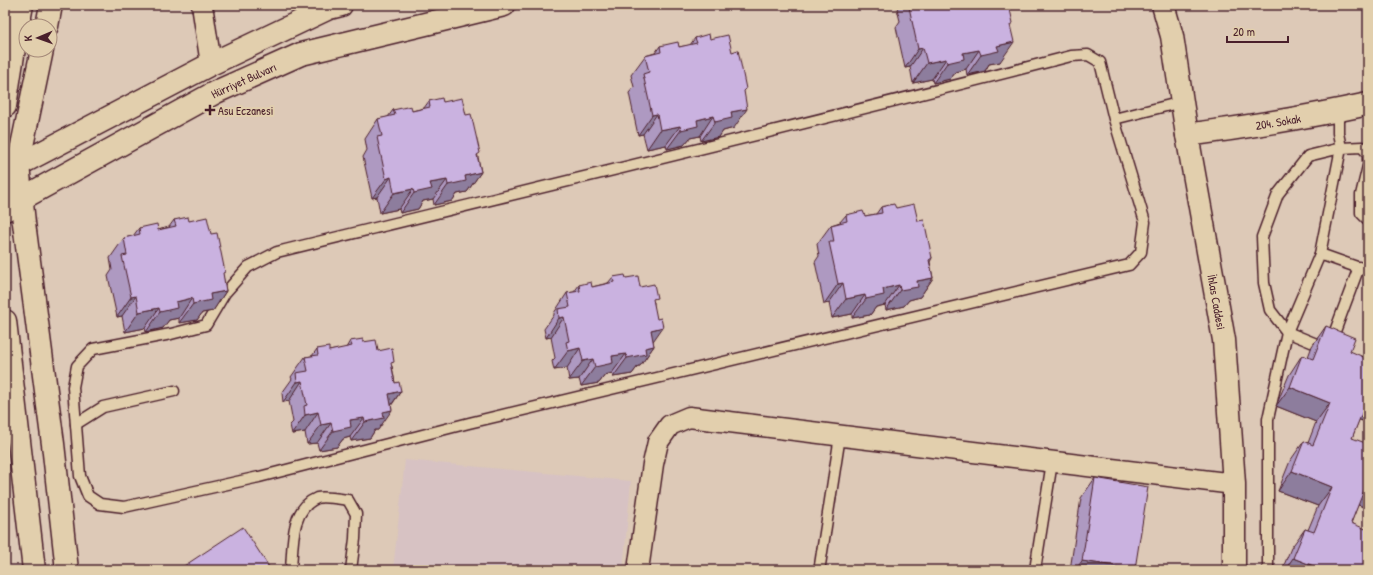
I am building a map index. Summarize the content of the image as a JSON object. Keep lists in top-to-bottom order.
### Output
{
  "streets": {
    "main road": ["Hürriyet Bulvarı", "204. Sokak", "İhlas Caddesi"]
  },
  "crossings": [
    ["204. Sokak", "İhlas Caddesi"]
  ],
  "places": {
    "health": ["Asu Eczanesi"]
  },
  "scale_bar": "20 m",
  "north": "left"
}
